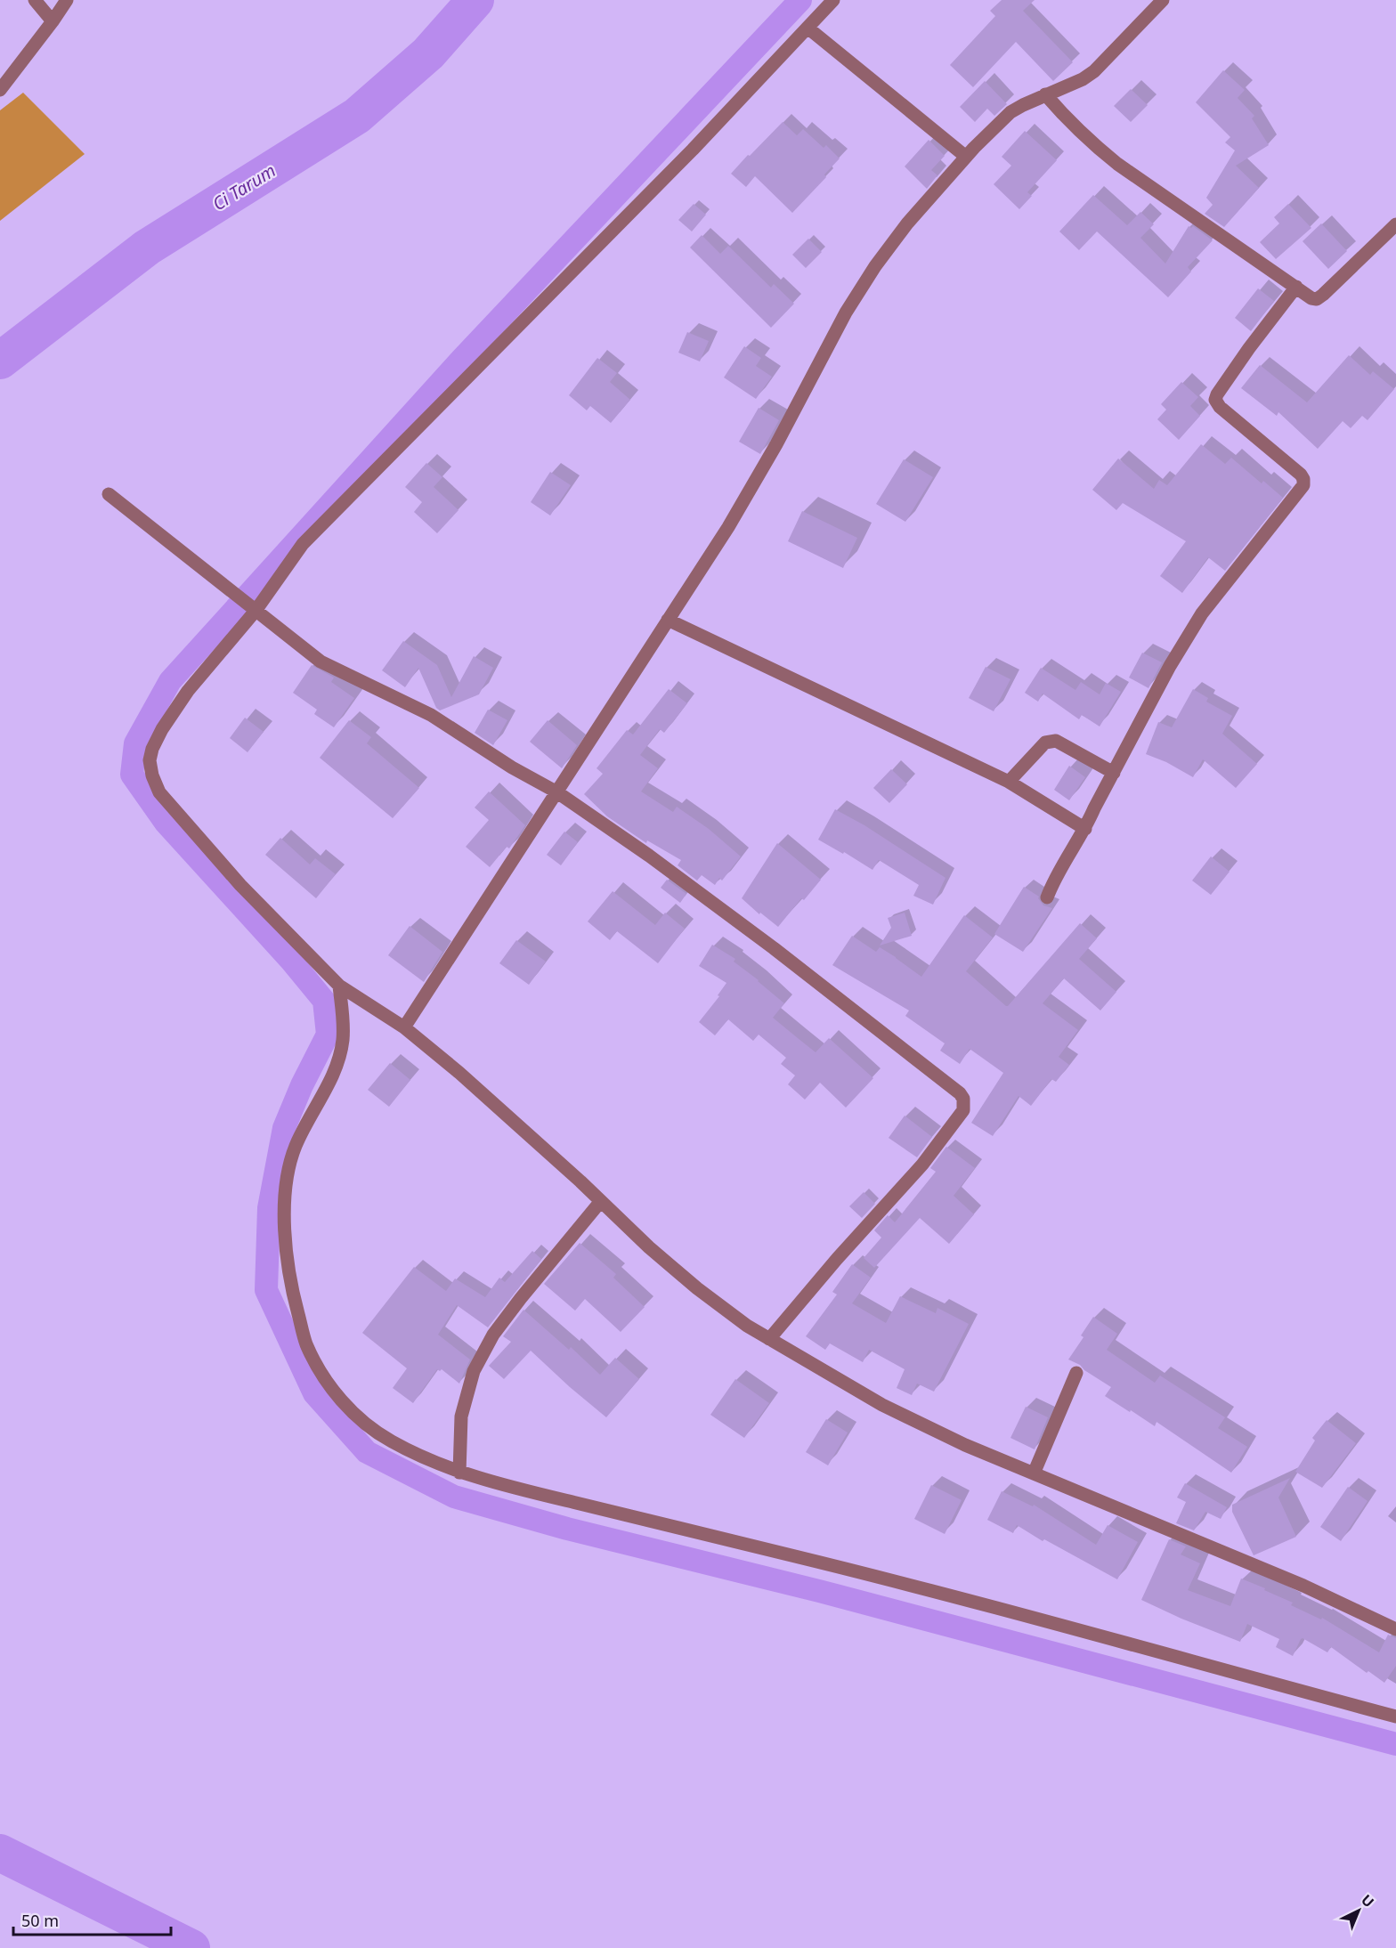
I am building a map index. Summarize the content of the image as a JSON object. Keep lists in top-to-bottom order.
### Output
{
  "water": ["Ci Tarum"],
  "scale_bar": "50 m",
  "north": "top right"
}
